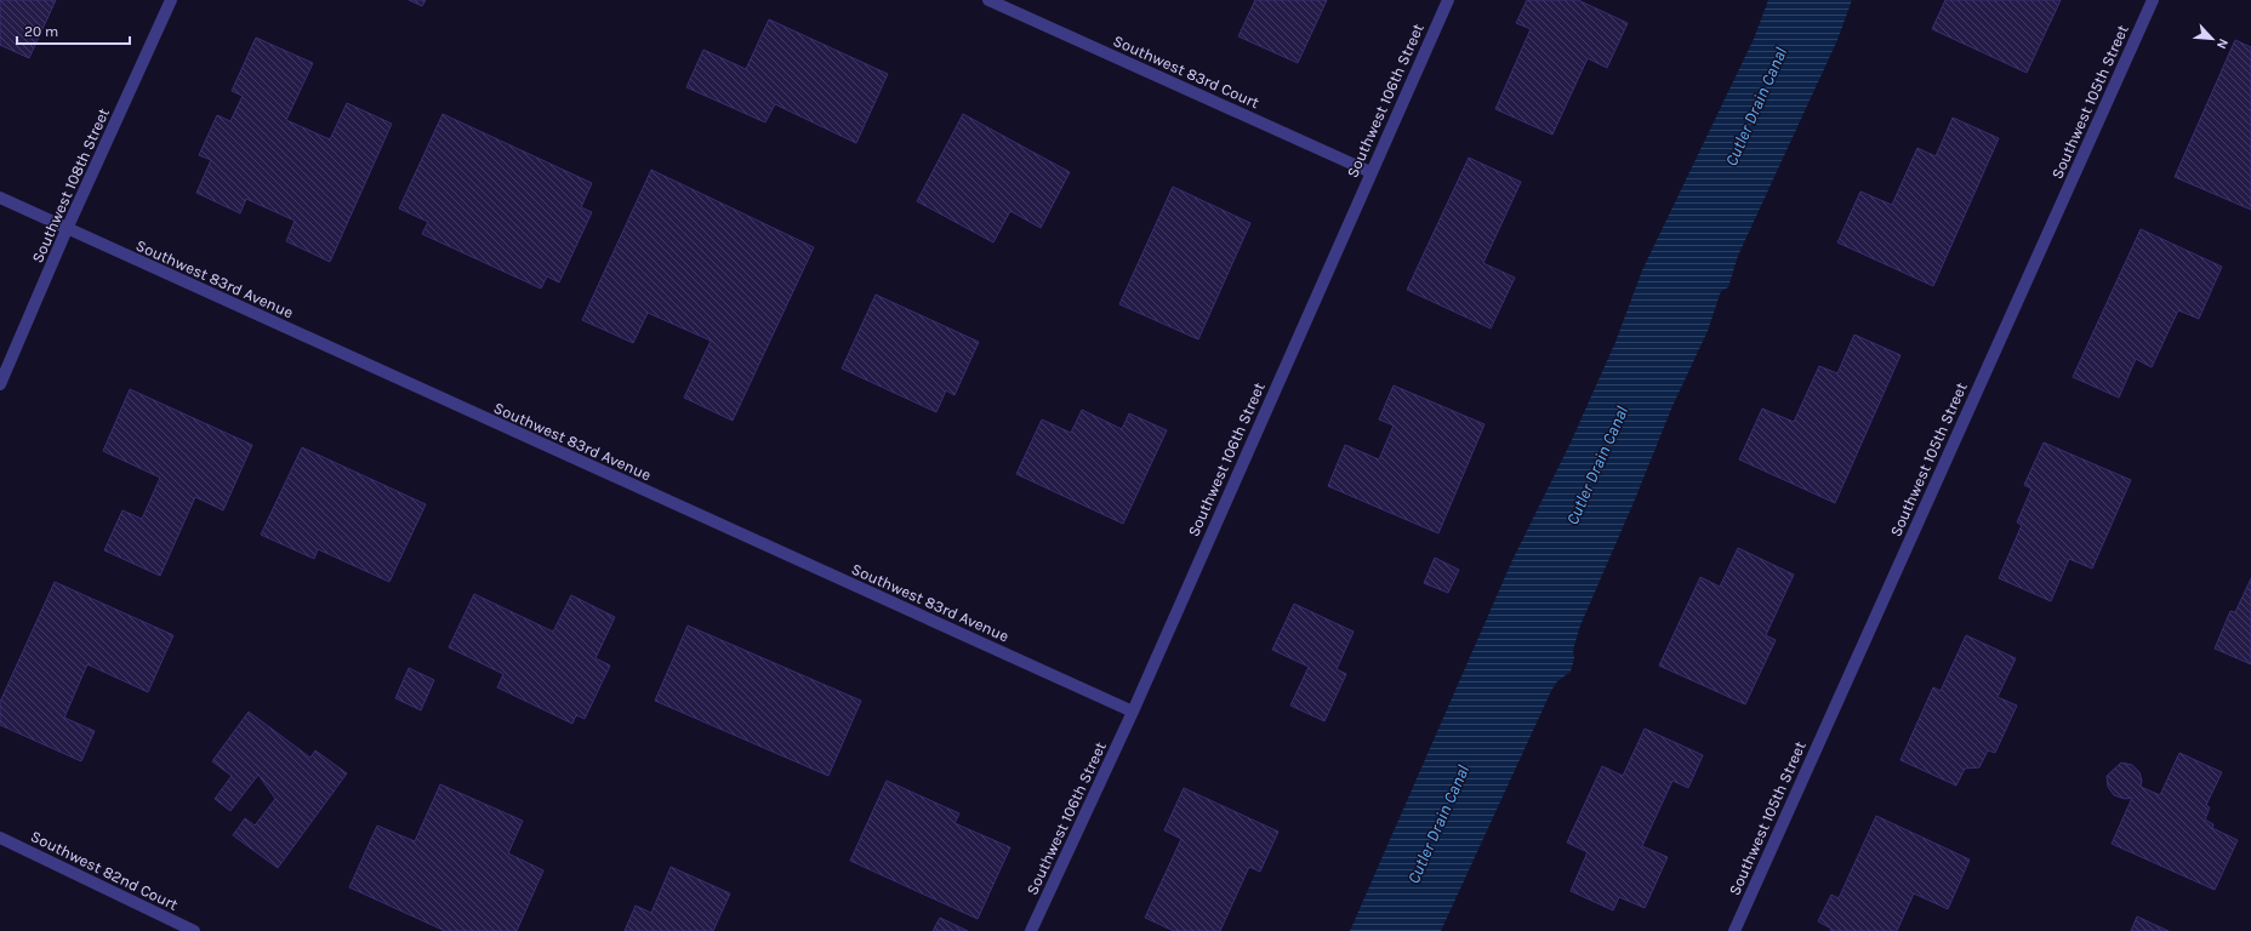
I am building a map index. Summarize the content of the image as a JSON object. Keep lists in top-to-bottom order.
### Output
{
  "streets": {
    "street": [
      "Southwest 83rd Court",
      "Southwest 106th Street",
      "Southwest 105th Street",
      "Southwest 108th Street",
      "Southwest 83rd Avenue",
      "Southwest 82nd Court"
    ]
  },
  "crossings": [
    ["Southwest 83rd Court", "Southwest 106th Street"],
    ["Southwest 106th Street", "Southwest 83rd Avenue"],
    ["Southwest 108th Street", "Southwest 83rd Avenue"]
  ],
  "water": ["Cutler Drain Canal"],
  "scale_bar": "20 m",
  "north": "bottom right"
}
